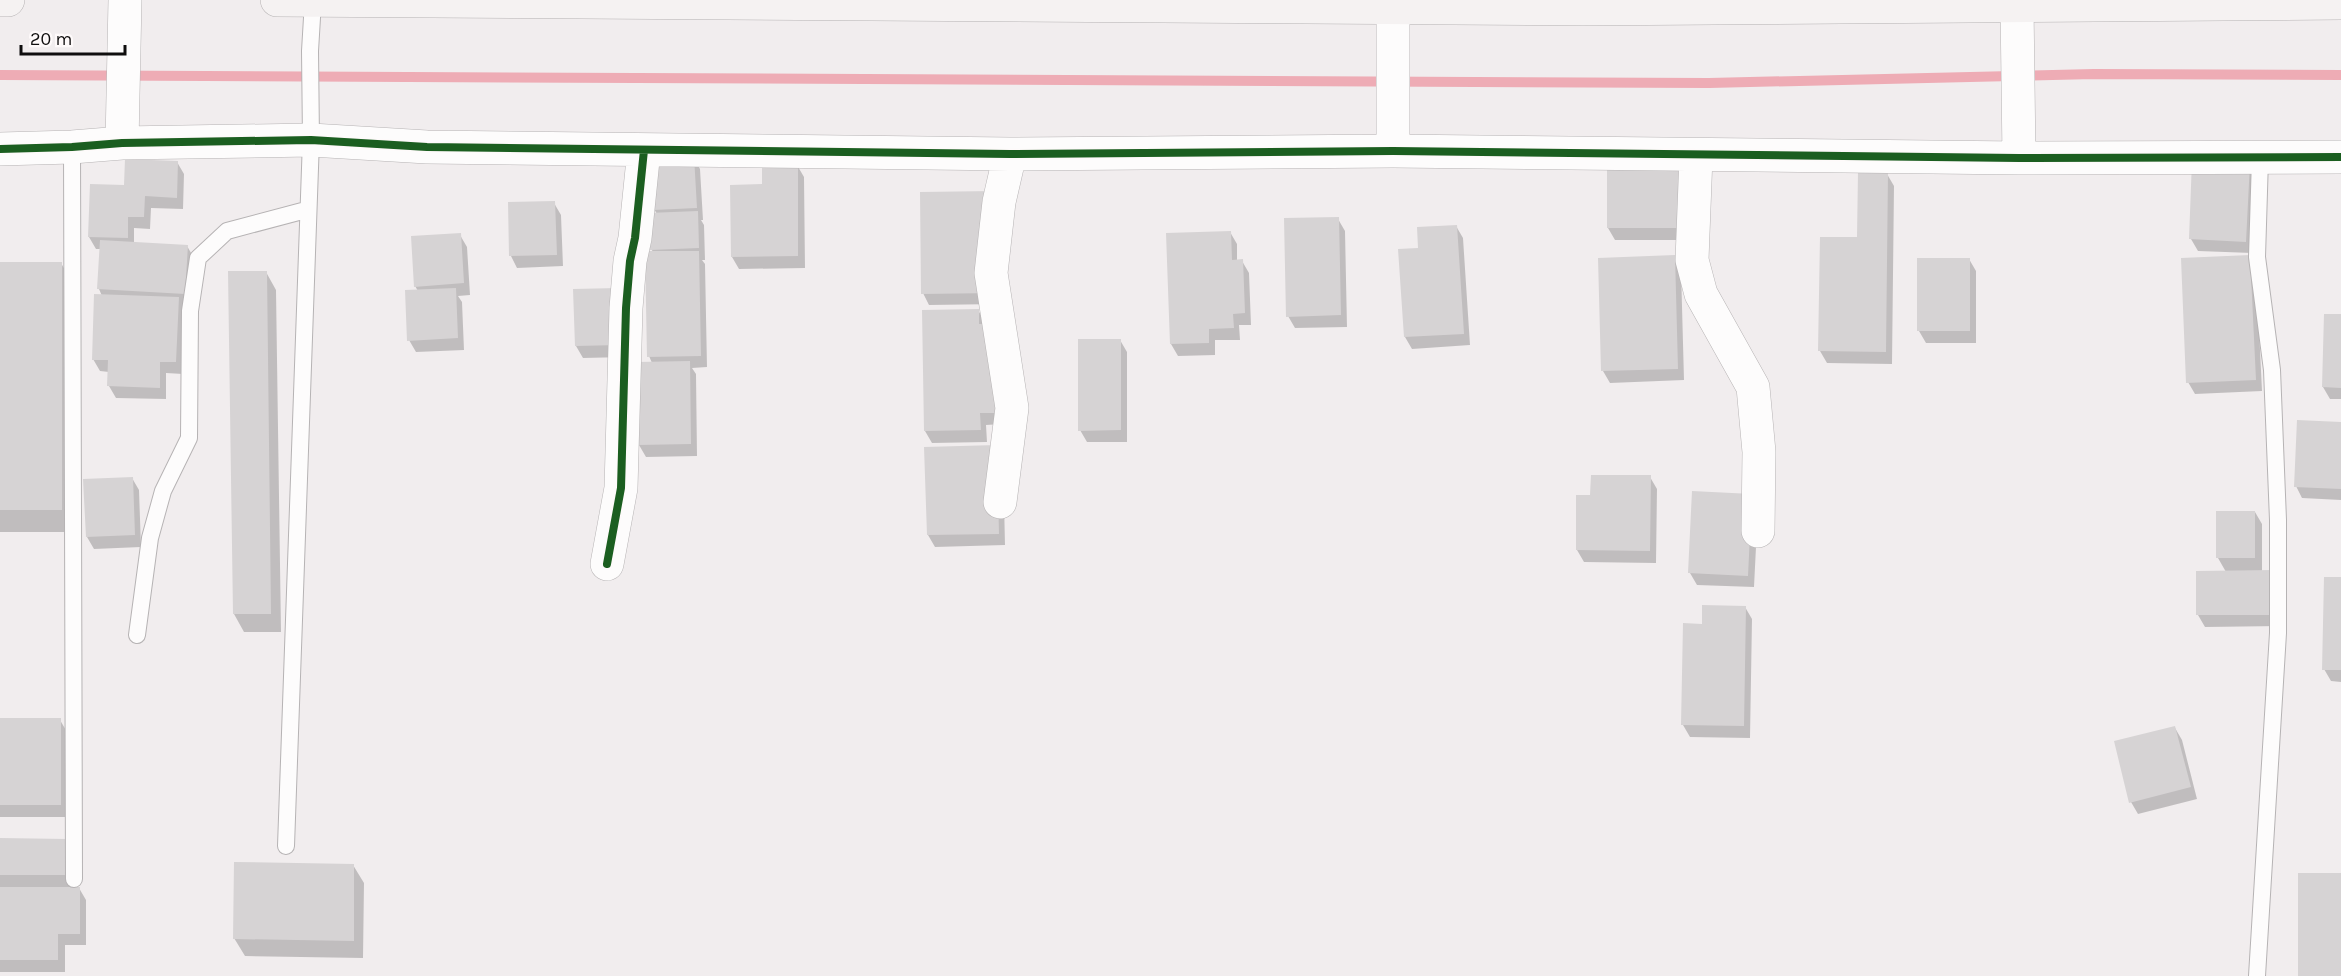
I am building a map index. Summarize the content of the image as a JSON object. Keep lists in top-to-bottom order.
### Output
{
  "scale_bar": "20 m"
}
